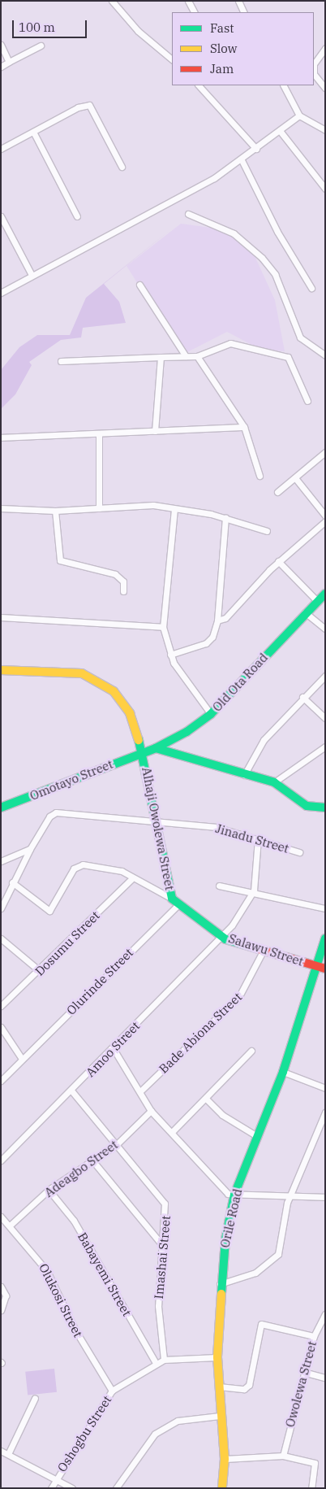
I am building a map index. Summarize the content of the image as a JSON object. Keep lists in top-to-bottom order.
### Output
{
  "streets": {
    "street": [
      "Old Ota Road",
      "Omotayo Street",
      "Alhaji Owolewa Street",
      "Jinadu Street",
      "Dosumu Street",
      "Salawu Street",
      "Olurinde Street",
      "Bade Abiona Street",
      "Amoo Street",
      "Adeagbo Street",
      "Orile Road",
      "Imashai Street",
      "Babayemi Street",
      "Olukosi Street",
      "Owolewa Street",
      "Oshogbu Street"
    ]
  },
  "crossings": [
    ["Old Ota Road", "Omotayo Street"],
    ["Old Ota Road", "Alhaji Owolewa Street"],
    ["Omotayo Street", "Alhaji Owolewa Street"],
    ["Alhaji Owolewa Street", "Jinadu Street"],
    ["Alhaji Owolewa Street", "Salawu Street"],
    ["Alhaji Owolewa Street", "Olurinde Street"],
    ["Salawu Street", "Olurinde Street"],
    ["Salawu Street", "Bade Abiona Street"],
    ["Salawu Street", "Amoo Street"],
    ["Salawu Street", "Orile Road"],
    ["Amoo Street", "Imashai Street"],
    ["Adeagbo Street", "Imashai Street"],
    ["Adeagbo Street", "Babayemi Street"],
    ["Adeagbo Street", "Olukosi Street"],
    ["Olukosi Street", "Oshogbu Street"]
  ],
  "legend": ["Fast", "Slow", "Jam"],
  "scale_bar": "100 m"
}
